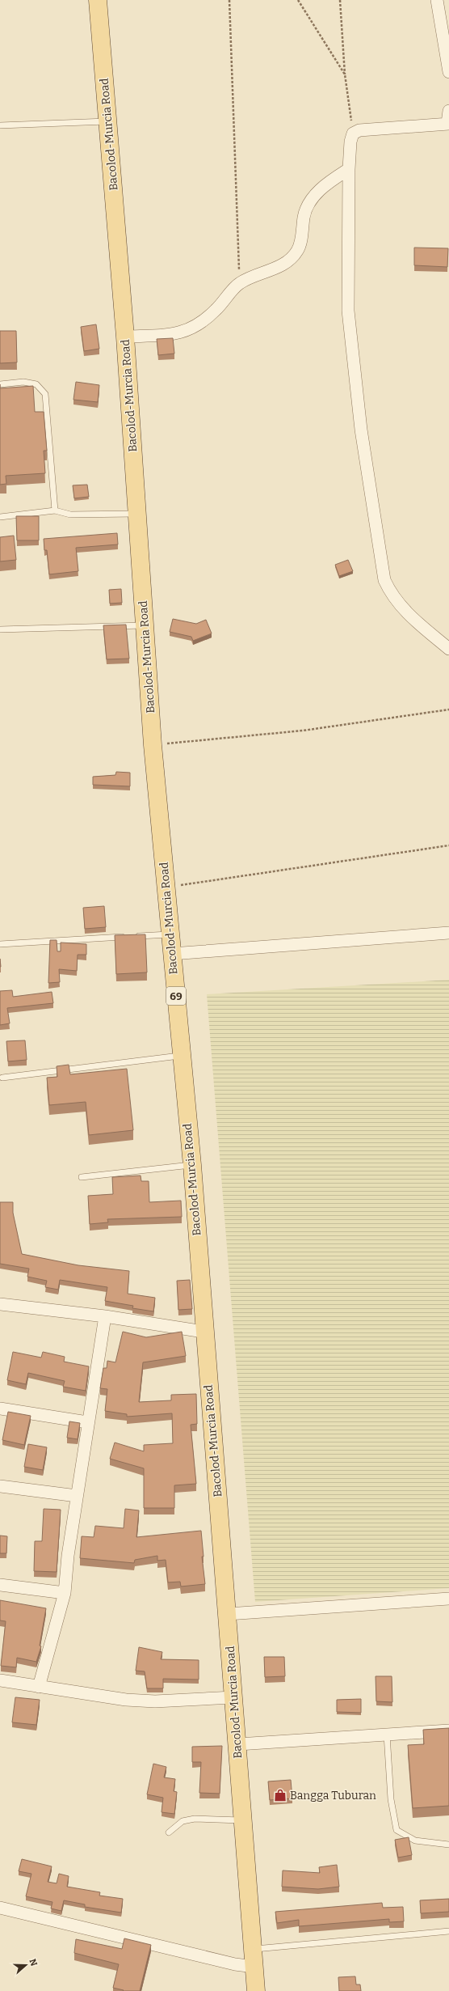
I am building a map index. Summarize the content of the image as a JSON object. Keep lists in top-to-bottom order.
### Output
{
  "streets": {
    "main road": ["Bacolod-Murcia Road", "69"]
  },
  "places": {
    "shop": ["Bangga Tuburan"]
  },
  "north": "right"
}
